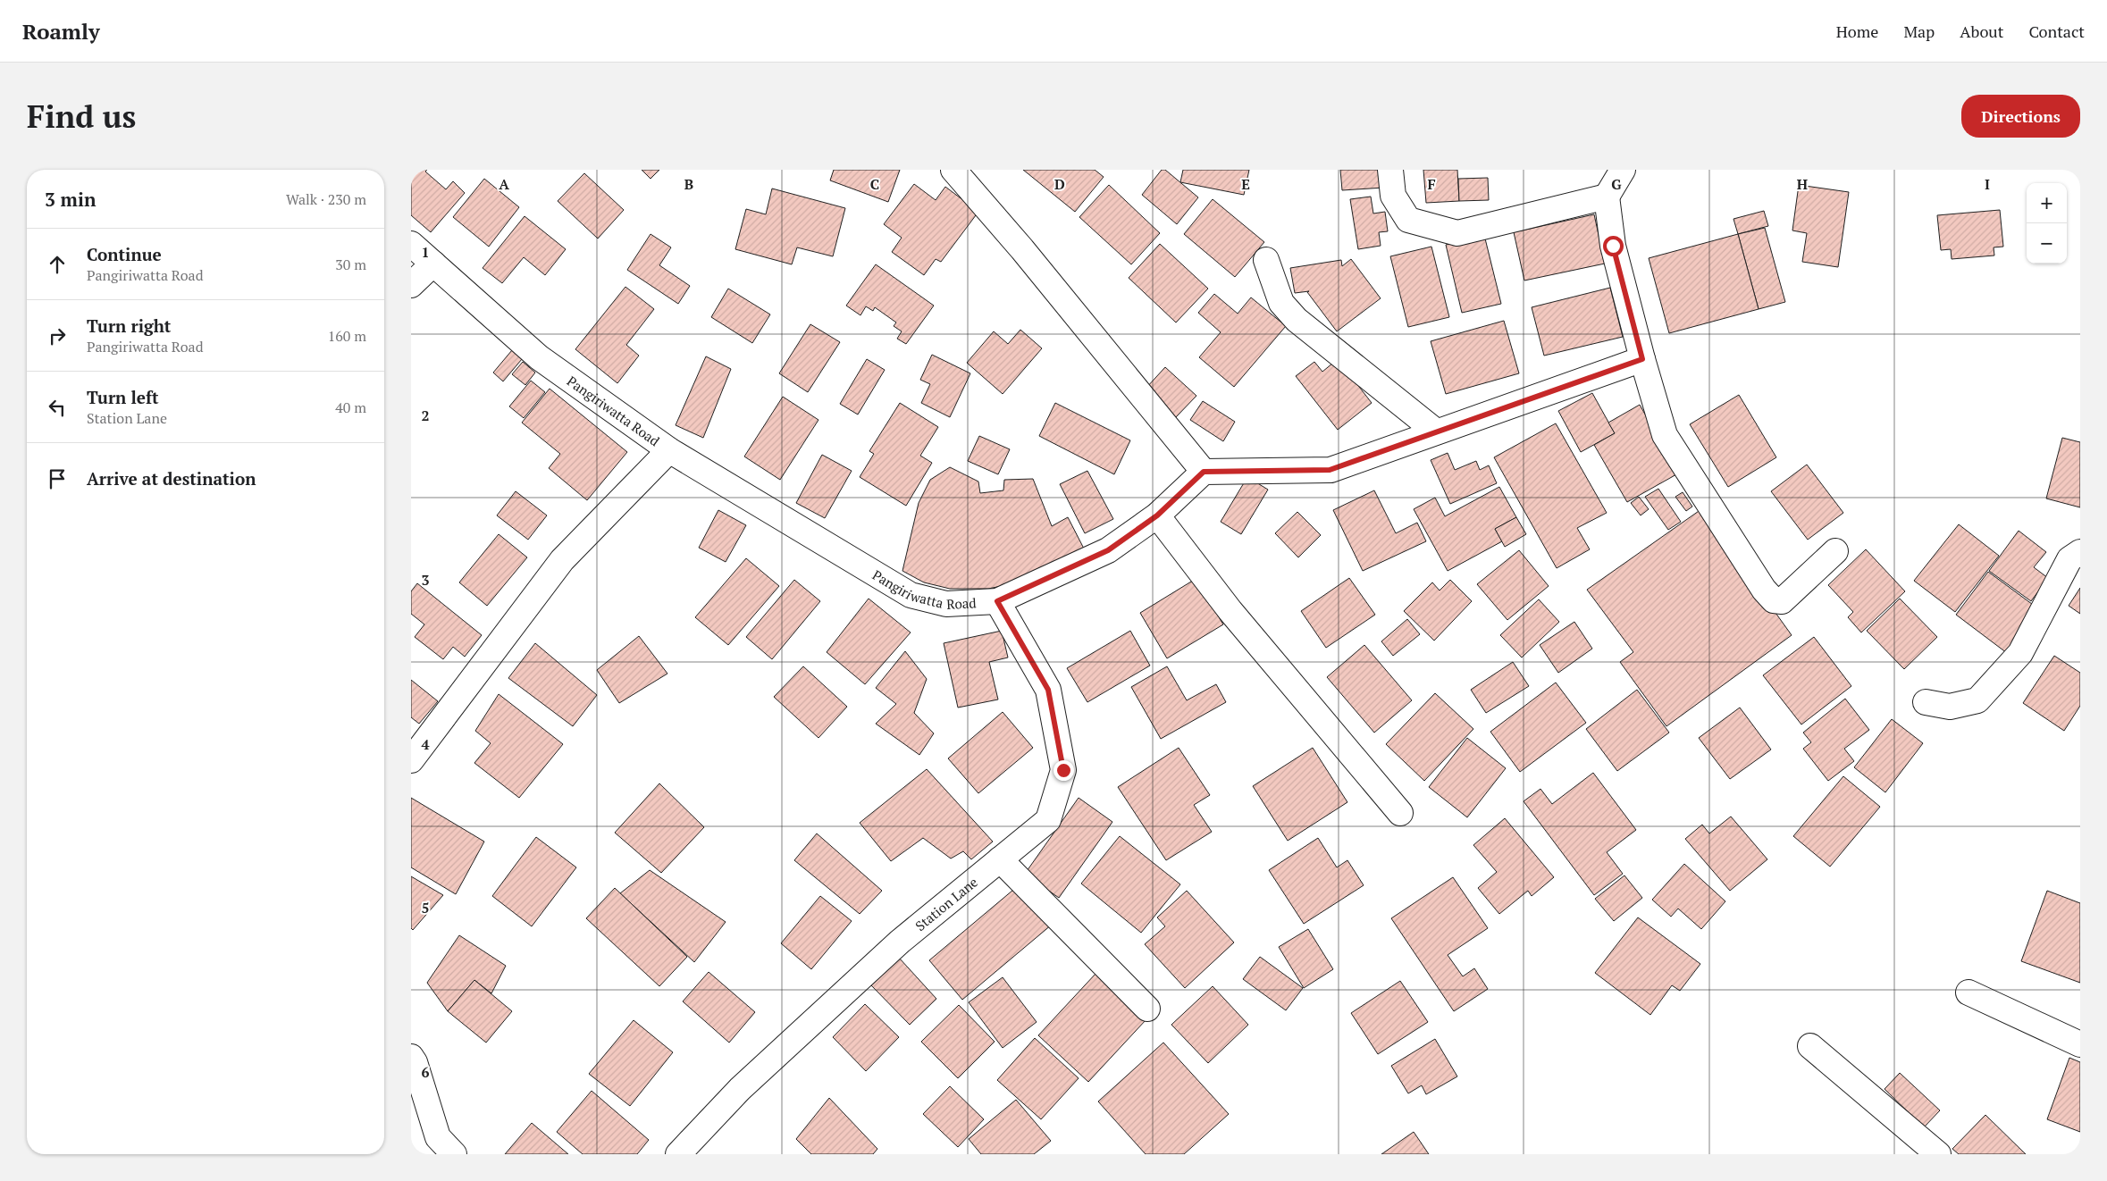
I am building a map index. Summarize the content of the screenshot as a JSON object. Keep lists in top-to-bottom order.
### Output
{
  "streets": {
    "street": ["Pangiriwatta Road", "Station Lane"]
  },
  "crossings": [
    ["Pangiriwatta Road", "Station Lane"]
  ],
  "page": {
    "header": "Roamly",
    "nav": [
      "Home",
      "Map",
      "About",
      "Contact"
    ],
    "buttons": "Directions",
    "title": "Find us",
    "heading": ["3 min", "Walk · 230 m"],
    "map_buttons": ["+", "−"],
    "list": [
      ["Continue", "Pangiriwatta Road", "30 m"],
      ["Turn right", "Pangiriwatta Road", "160 m"],
      ["Turn left", "Station Lane", "40 m"],
      "Arrive at destination"
    ]
  },
  "grid": {
    "columns": [
      "A",
      "B",
      "C",
      "D",
      "E",
      "F",
      "G",
      "H",
      "I"
    ],
    "rows": [
      "1",
      "2",
      "3",
      "4",
      "5",
      "6"
    ]
  }
}
